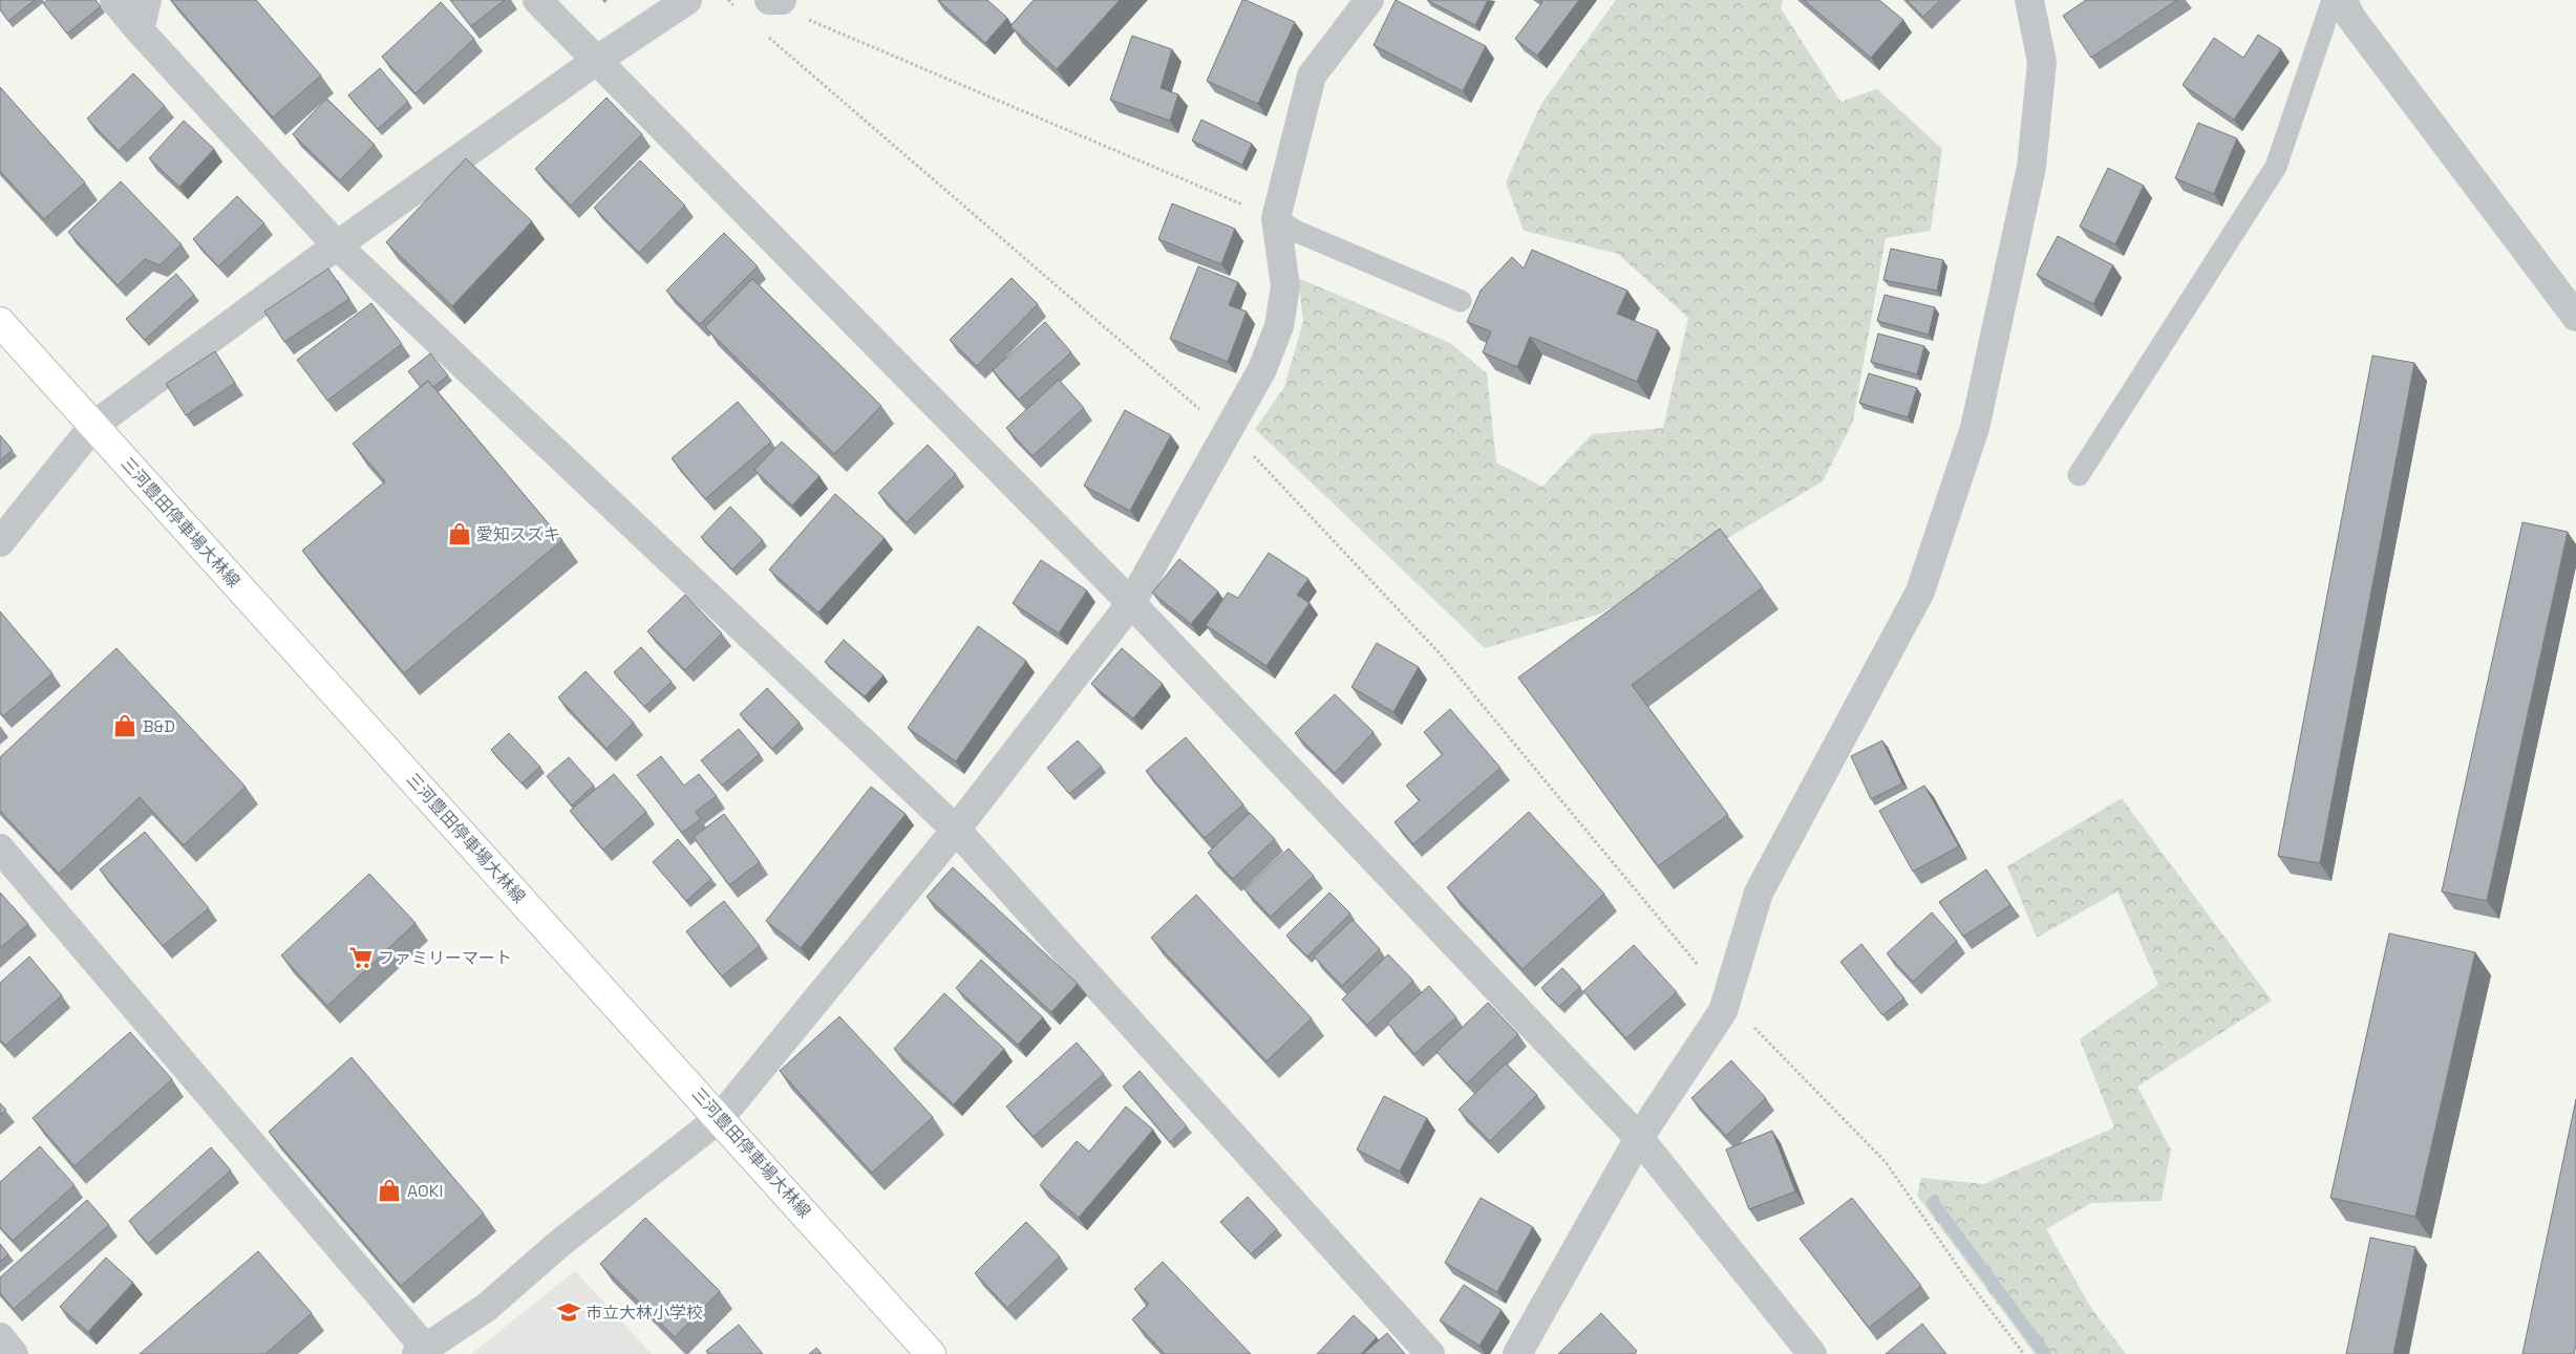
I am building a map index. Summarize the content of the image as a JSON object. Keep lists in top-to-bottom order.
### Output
{
  "streets": {
    "main road": ["三河豊田停車場大林線"]
  },
  "places": {
    "shop": ["愛知スズキ", "B&D", "AOKI"],
    "supermarket": ["ファミリーマート"],
    "school or university": ["市立大林小学校"]
  }
}
